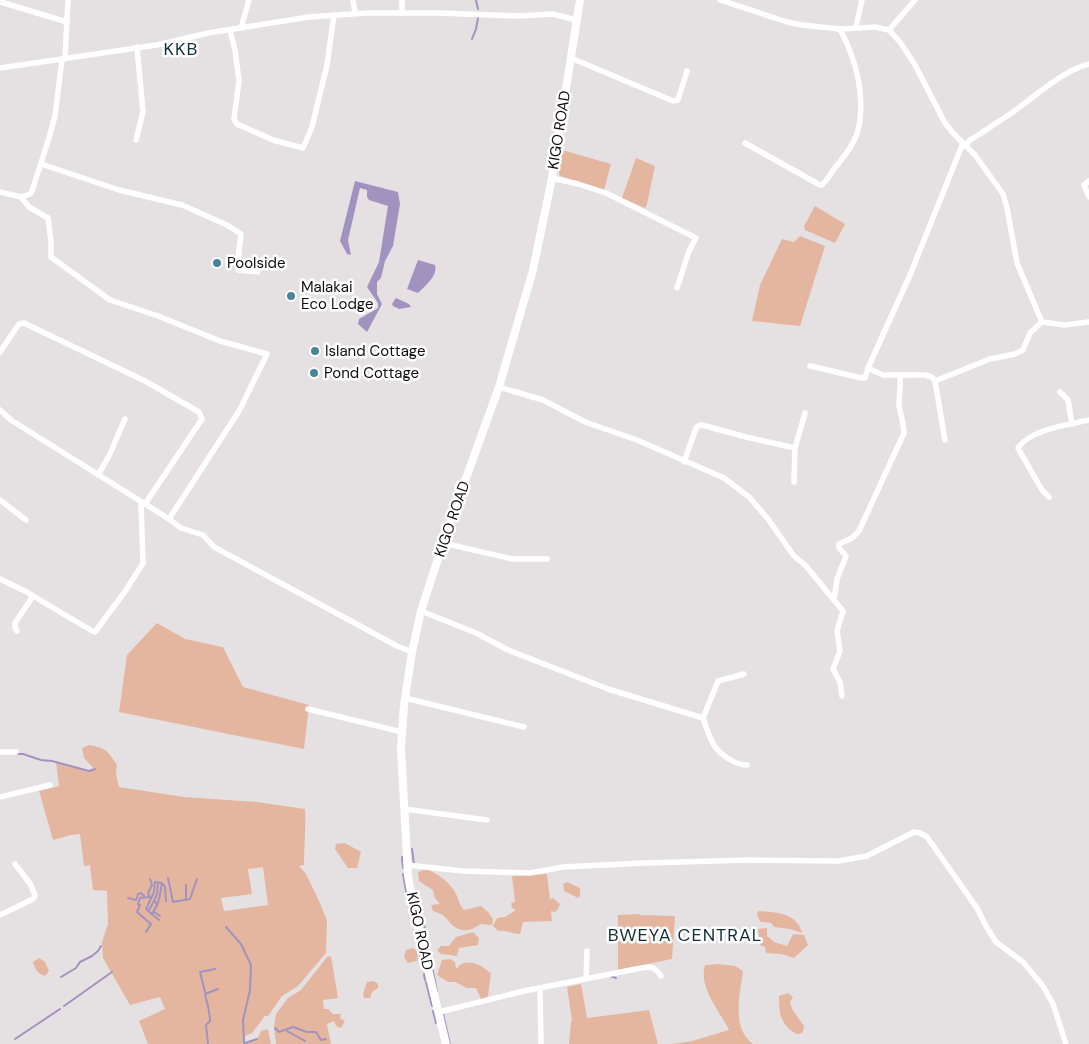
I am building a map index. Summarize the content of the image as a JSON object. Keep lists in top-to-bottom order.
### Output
{
  "streets": {
    "street": ["KIGO ROAD"]
  },
  "districts": ["KKB", "BWEYA CENTRAL"],
  "places": [
    "Poolside",
    "Malakai Eco Lodge",
    "Island Cottage",
    "Pond Cottage"
  ]
}
